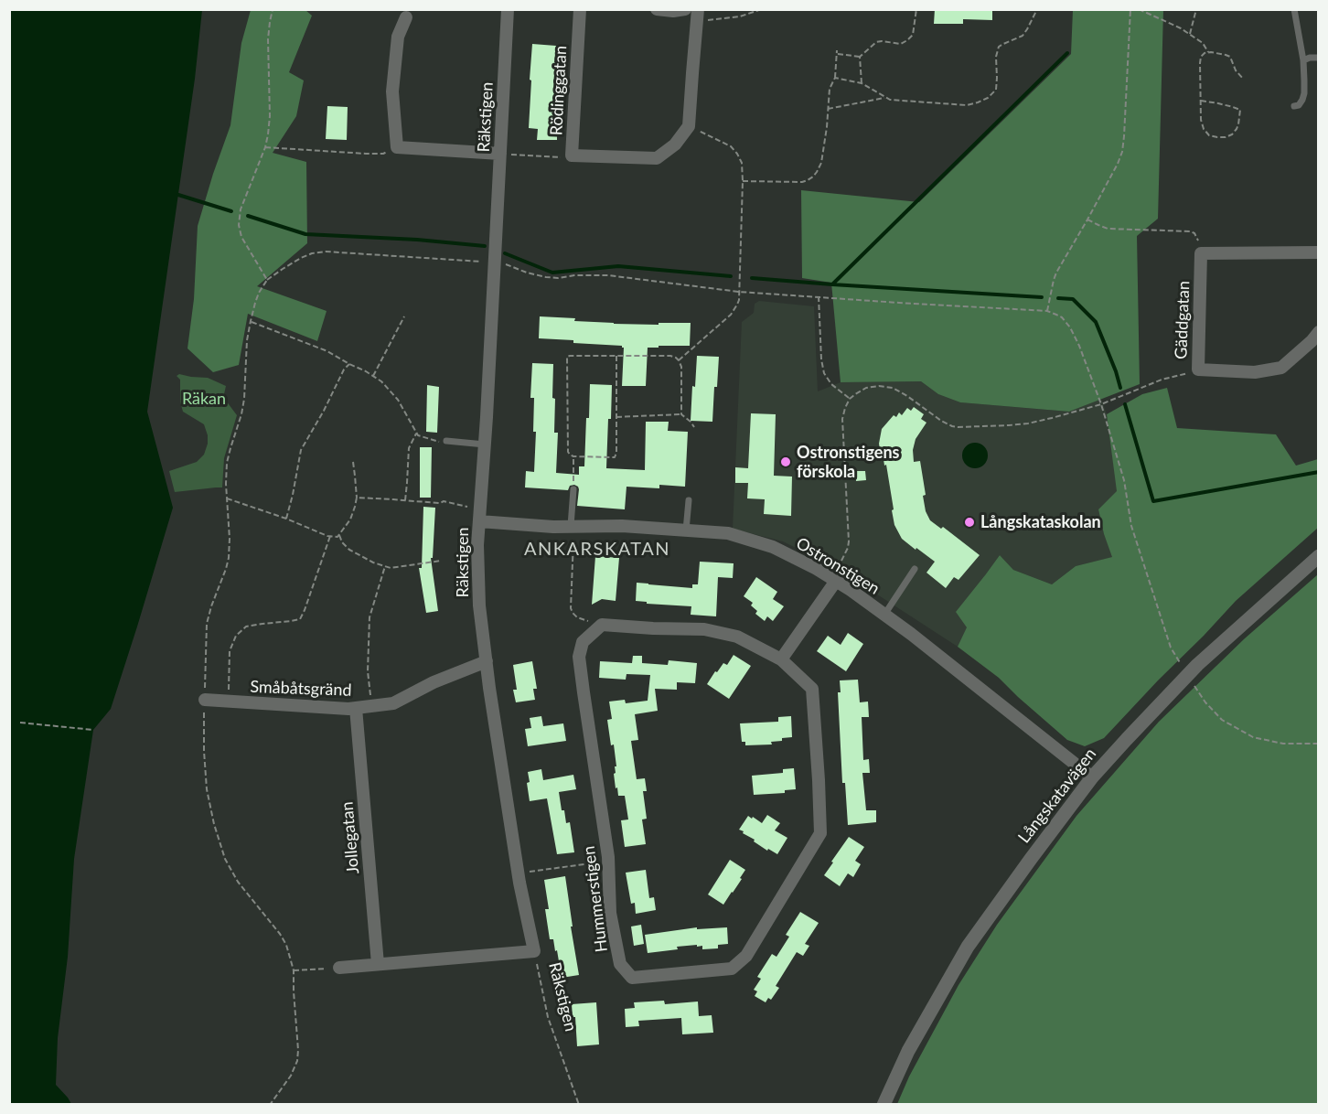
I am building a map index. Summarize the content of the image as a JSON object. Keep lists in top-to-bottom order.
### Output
{
  "streets": {
    "street": [
      "Rödinggatan",
      "Räkstigen",
      "Gäddgatan",
      "Ostronstigen",
      "Småbåtsgränd",
      "Långskatavägen",
      "Jollegatan",
      "Hummerstigen"
    ]
  },
  "crossings": [
    ["Räkstigen", "Ostronstigen"],
    ["Räkstigen", "Småbåtsgränd"],
    ["Ostronstigen", "Långskatavägen"],
    ["Småbåtsgränd", "Jollegatan"]
  ],
  "districts": ["ANKARSKATAN"],
  "parks": ["Räkan"],
  "places": ["Ostronstigens förskola", "Långskataskolan"]
}
